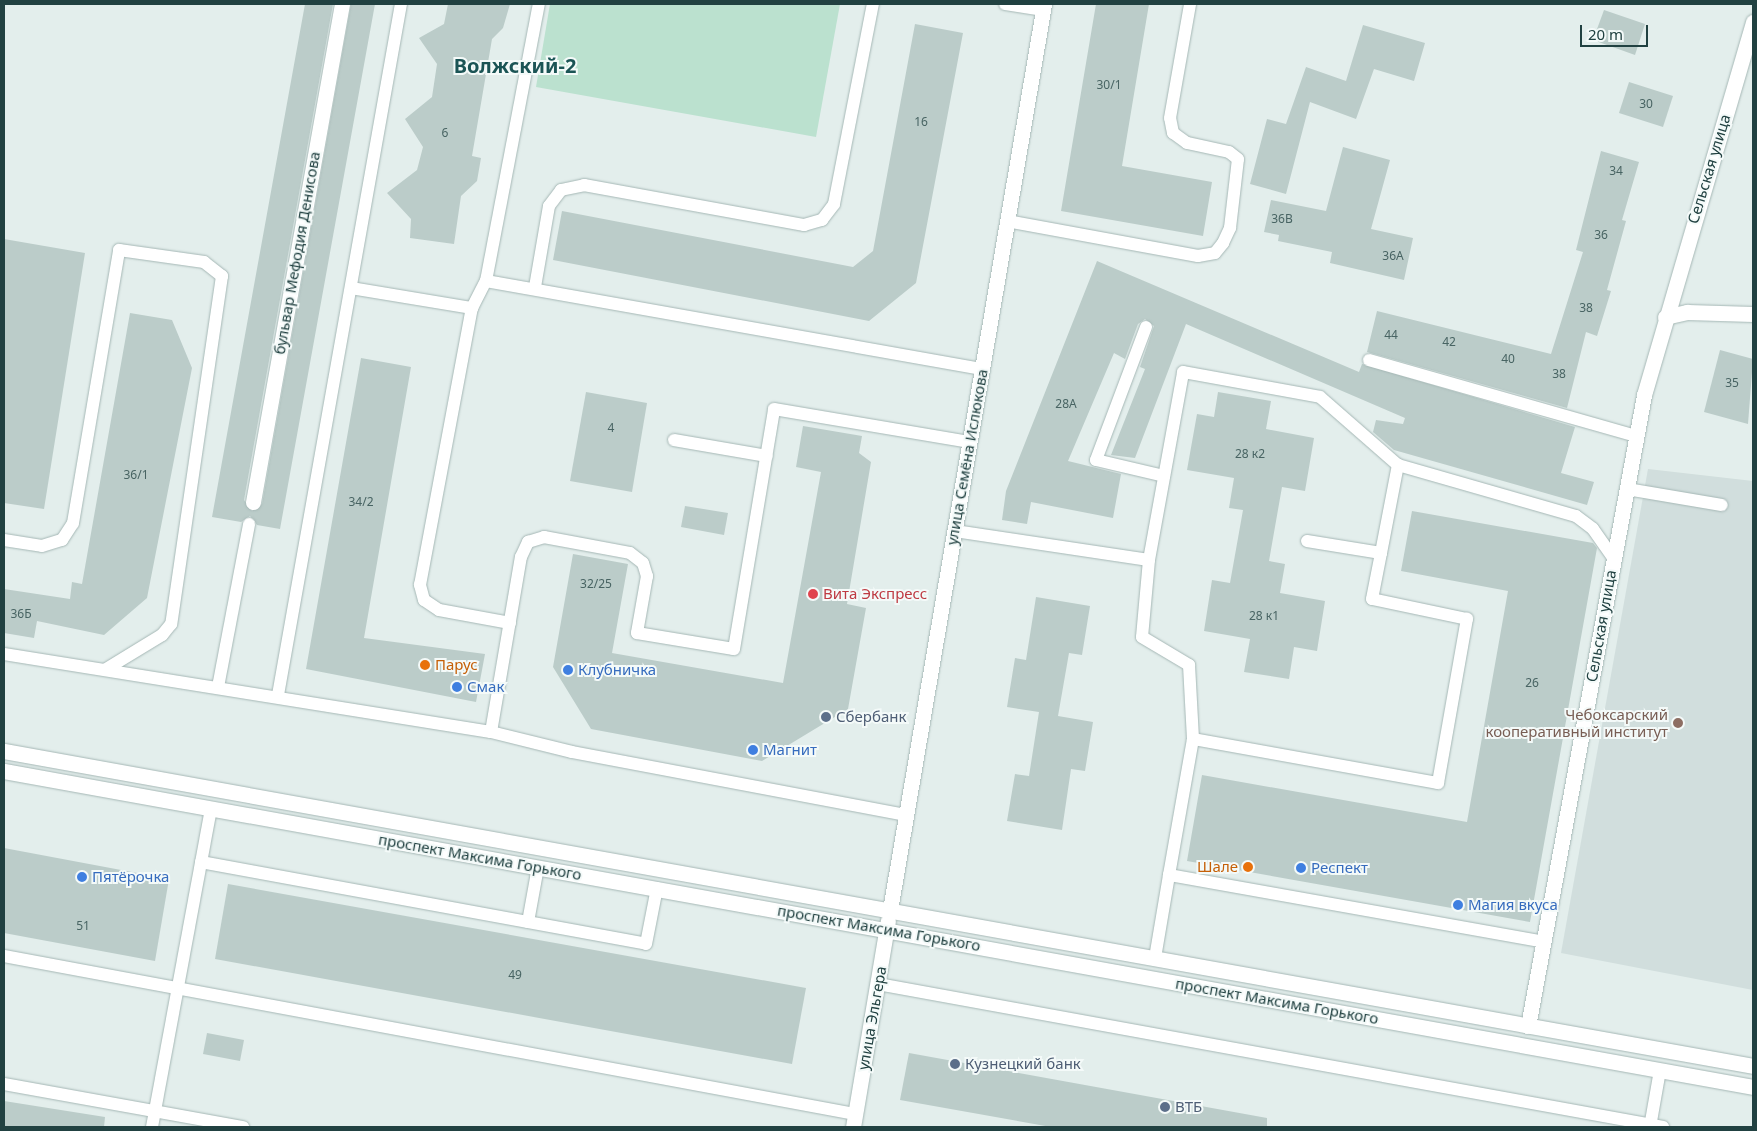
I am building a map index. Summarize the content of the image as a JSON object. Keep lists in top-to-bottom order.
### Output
{
  "streets": {
    "main road": [
      "Сельская улица",
      "бульвар Мефодия Денисова",
      "улица Семёна Ислюкова",
      "проспект Максима Горького",
      "улица Эльгера"
    ]
  },
  "crossings": [
    ["Сельская улица", "проспект Максима Горького"],
    ["улица Семёна Ислюкова", "проспект Максима Горького"],
    ["улица Семёна Ислюкова", "улица Эльгера"],
    ["проспект Максима Горького", "улица Эльгера"]
  ],
  "districts": ["Волжский-2"],
  "places": [
    "Вита Экспресс",
    "Парус",
    "Клубничка",
    "Смак",
    "Сбербанк",
    "Чебоксарский кооперативный институт",
    "Магнит",
    "Шале",
    "Респект",
    "Пятёрочка",
    "Магия вкуса",
    "Кузнецкий банк",
    "ВТБ"
  ],
  "house_numbers": [
    "30/1",
    "30",
    "16",
    "6",
    "34",
    "36В",
    "36",
    "36А",
    "38",
    "44",
    "42",
    "40",
    "38",
    "35",
    "28А",
    "4",
    "28 к2",
    "36/1",
    "34/2",
    "32/25",
    "36Б",
    "28 к1",
    "26",
    "51",
    "49"
  ],
  "scale_bar": "20 m"
}
